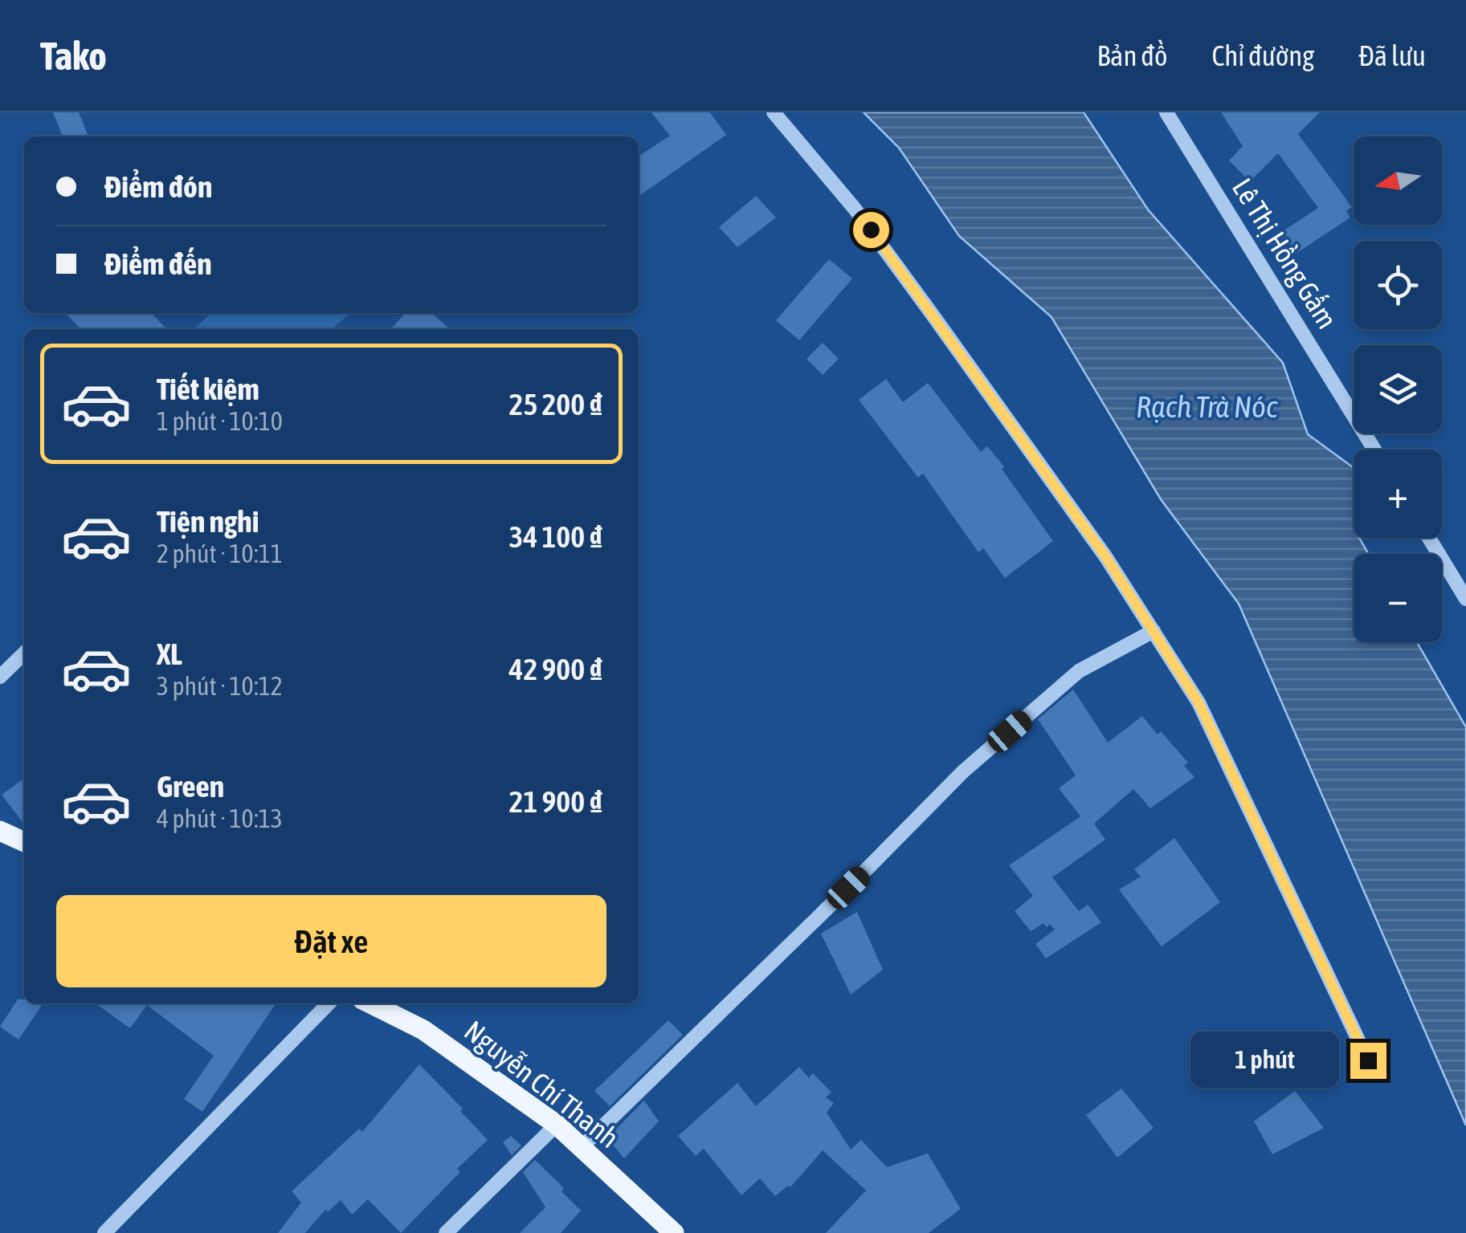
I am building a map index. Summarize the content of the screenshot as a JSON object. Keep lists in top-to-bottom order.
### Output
{
  "streets": {
    "main road": ["Nguyễn Chí Thanh"],
    "street": ["Lê Thị Hồng Gấm"]
  },
  "water": ["Rạch Trà Nóc"],
  "north": "left",
  "page": {
    "header": "Tako",
    "nav": ["Bản đồ", "Chỉ đường", "Đã lưu"],
    "map_buttons": ["+", "−"],
    "banner": ["Điểm đón", "Điểm đến"],
    "list": [
      {
        "name": "Tiết kiệm",
        "note": "1 phút · 10:10",
        "value": "25 200 ₫"
      },
      {
        "name": "Tiện nghi",
        "note": "2 phút · 10:11",
        "value": "34 100 ₫"
      },
      {
        "name": "XL",
        "note": "3 phút · 10:12",
        "value": "42 900 ₫"
      },
      {
        "name": "Green",
        "note": "4 phút · 10:13",
        "value": "21 900 ₫"
      }
    ],
    "buttons": "Đặt xe",
    "bubble": "1 phút"
  }
}
